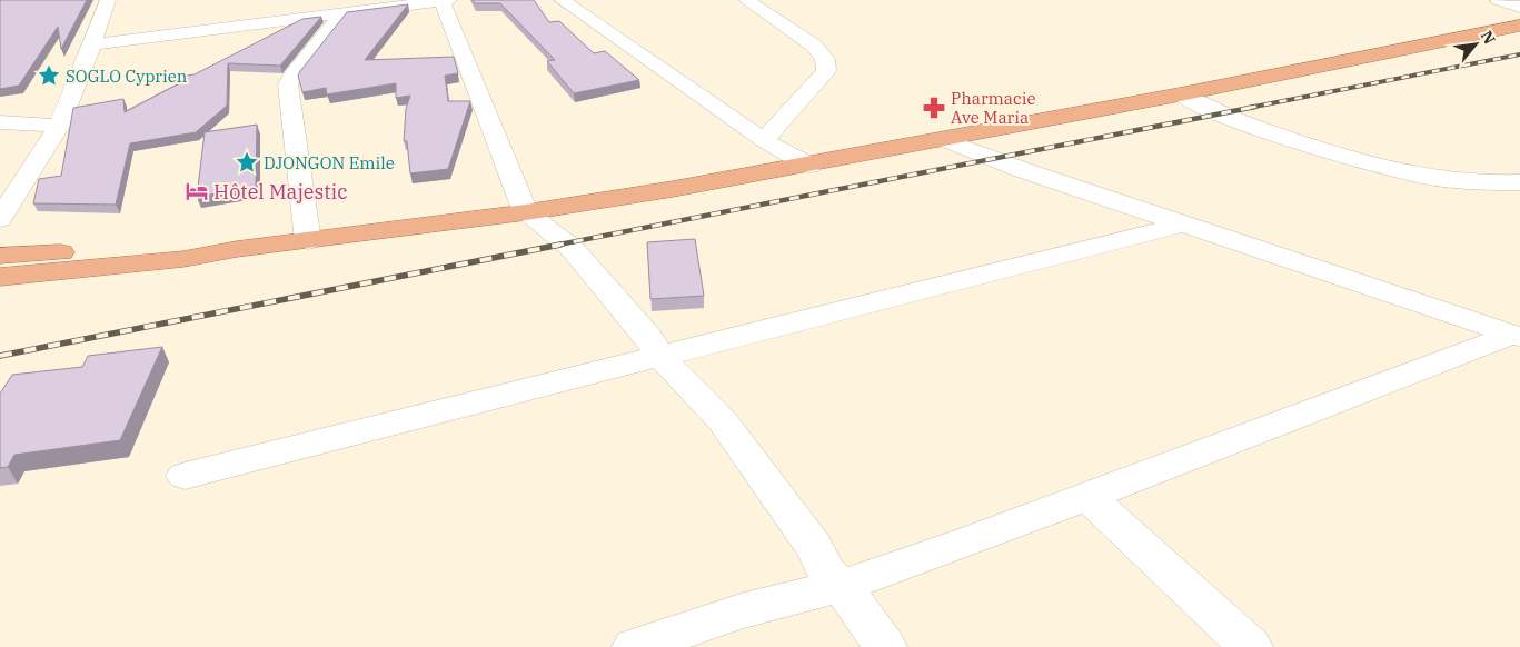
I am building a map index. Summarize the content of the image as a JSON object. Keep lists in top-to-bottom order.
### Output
{
  "places": {
    "place": ["SOGLO Cyprien", "DJONGON Emile"],
    "pharmacy": ["Pharmacie Ave Maria"],
    "hotel": ["Hôtel Majestic"]
  },
  "north": "top right"
}
